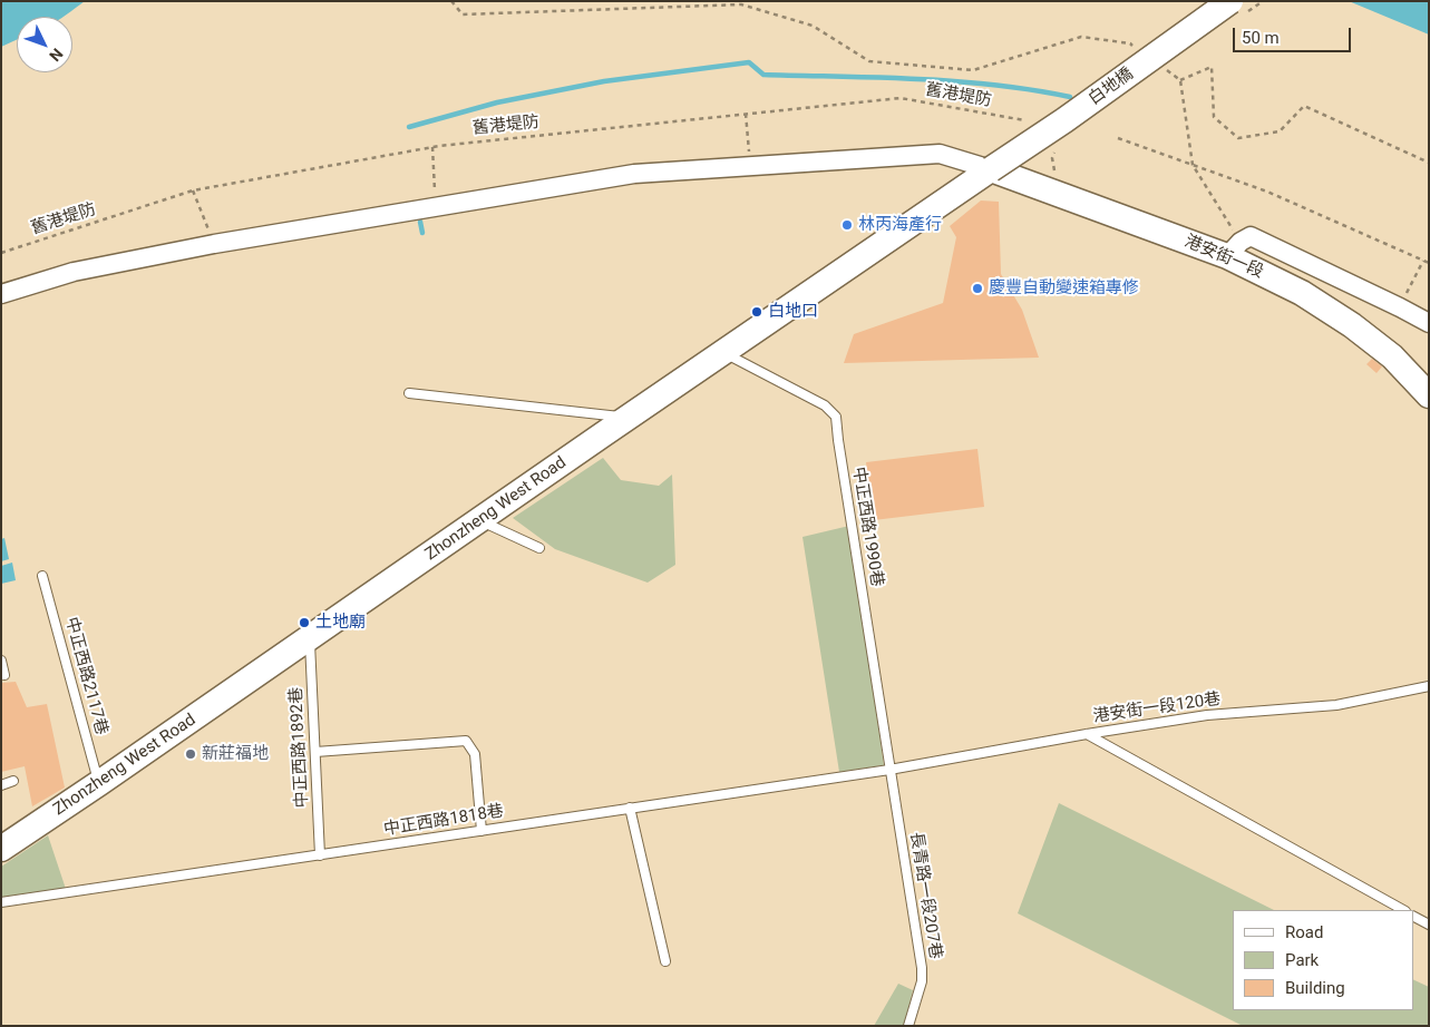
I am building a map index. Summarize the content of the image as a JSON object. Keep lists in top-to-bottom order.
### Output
{
  "streets": {
    "main road": ["白地橋", "港安街一段", "Zhonzheng West Road"],
    "lane": [
      "中正西路1990巷",
      "中正西路2117巷",
      "港安街一段120巷",
      "中正西路1892巷",
      "中正西路1818巷",
      "長青路一段207巷"
    ],
    "path": ["舊港堤防"]
  },
  "crossings": [
    ["白地橋", "港安街一段"],
    ["白地橋", "Zhonzheng West Road"],
    ["港安街一段", "Zhonzheng West Road"],
    ["Zhonzheng West Road", "中正西路1990巷"],
    ["Zhonzheng West Road", "中正西路2117巷"],
    ["Zhonzheng West Road", "中正西路1892巷"],
    ["中正西路1990巷", "港安街一段120巷"],
    ["中正西路1990巷", "中正西路1818巷"],
    ["中正西路1990巷", "長青路一段207巷"],
    ["港安街一段120巷", "中正西路1818巷"],
    ["港安街一段120巷", "長青路一段207巷"],
    ["中正西路1892巷", "中正西路1818巷"],
    ["中正西路1818巷", "長青路一段207巷"]
  ],
  "places": [
    "林丙海產行",
    "慶豐自動變速箱專修",
    "白地口",
    "土地廟",
    "新莊福地"
  ],
  "legend": ["Road", "Park", "Building"],
  "scale_bar": "50 m",
  "north": "bottom right"
}
